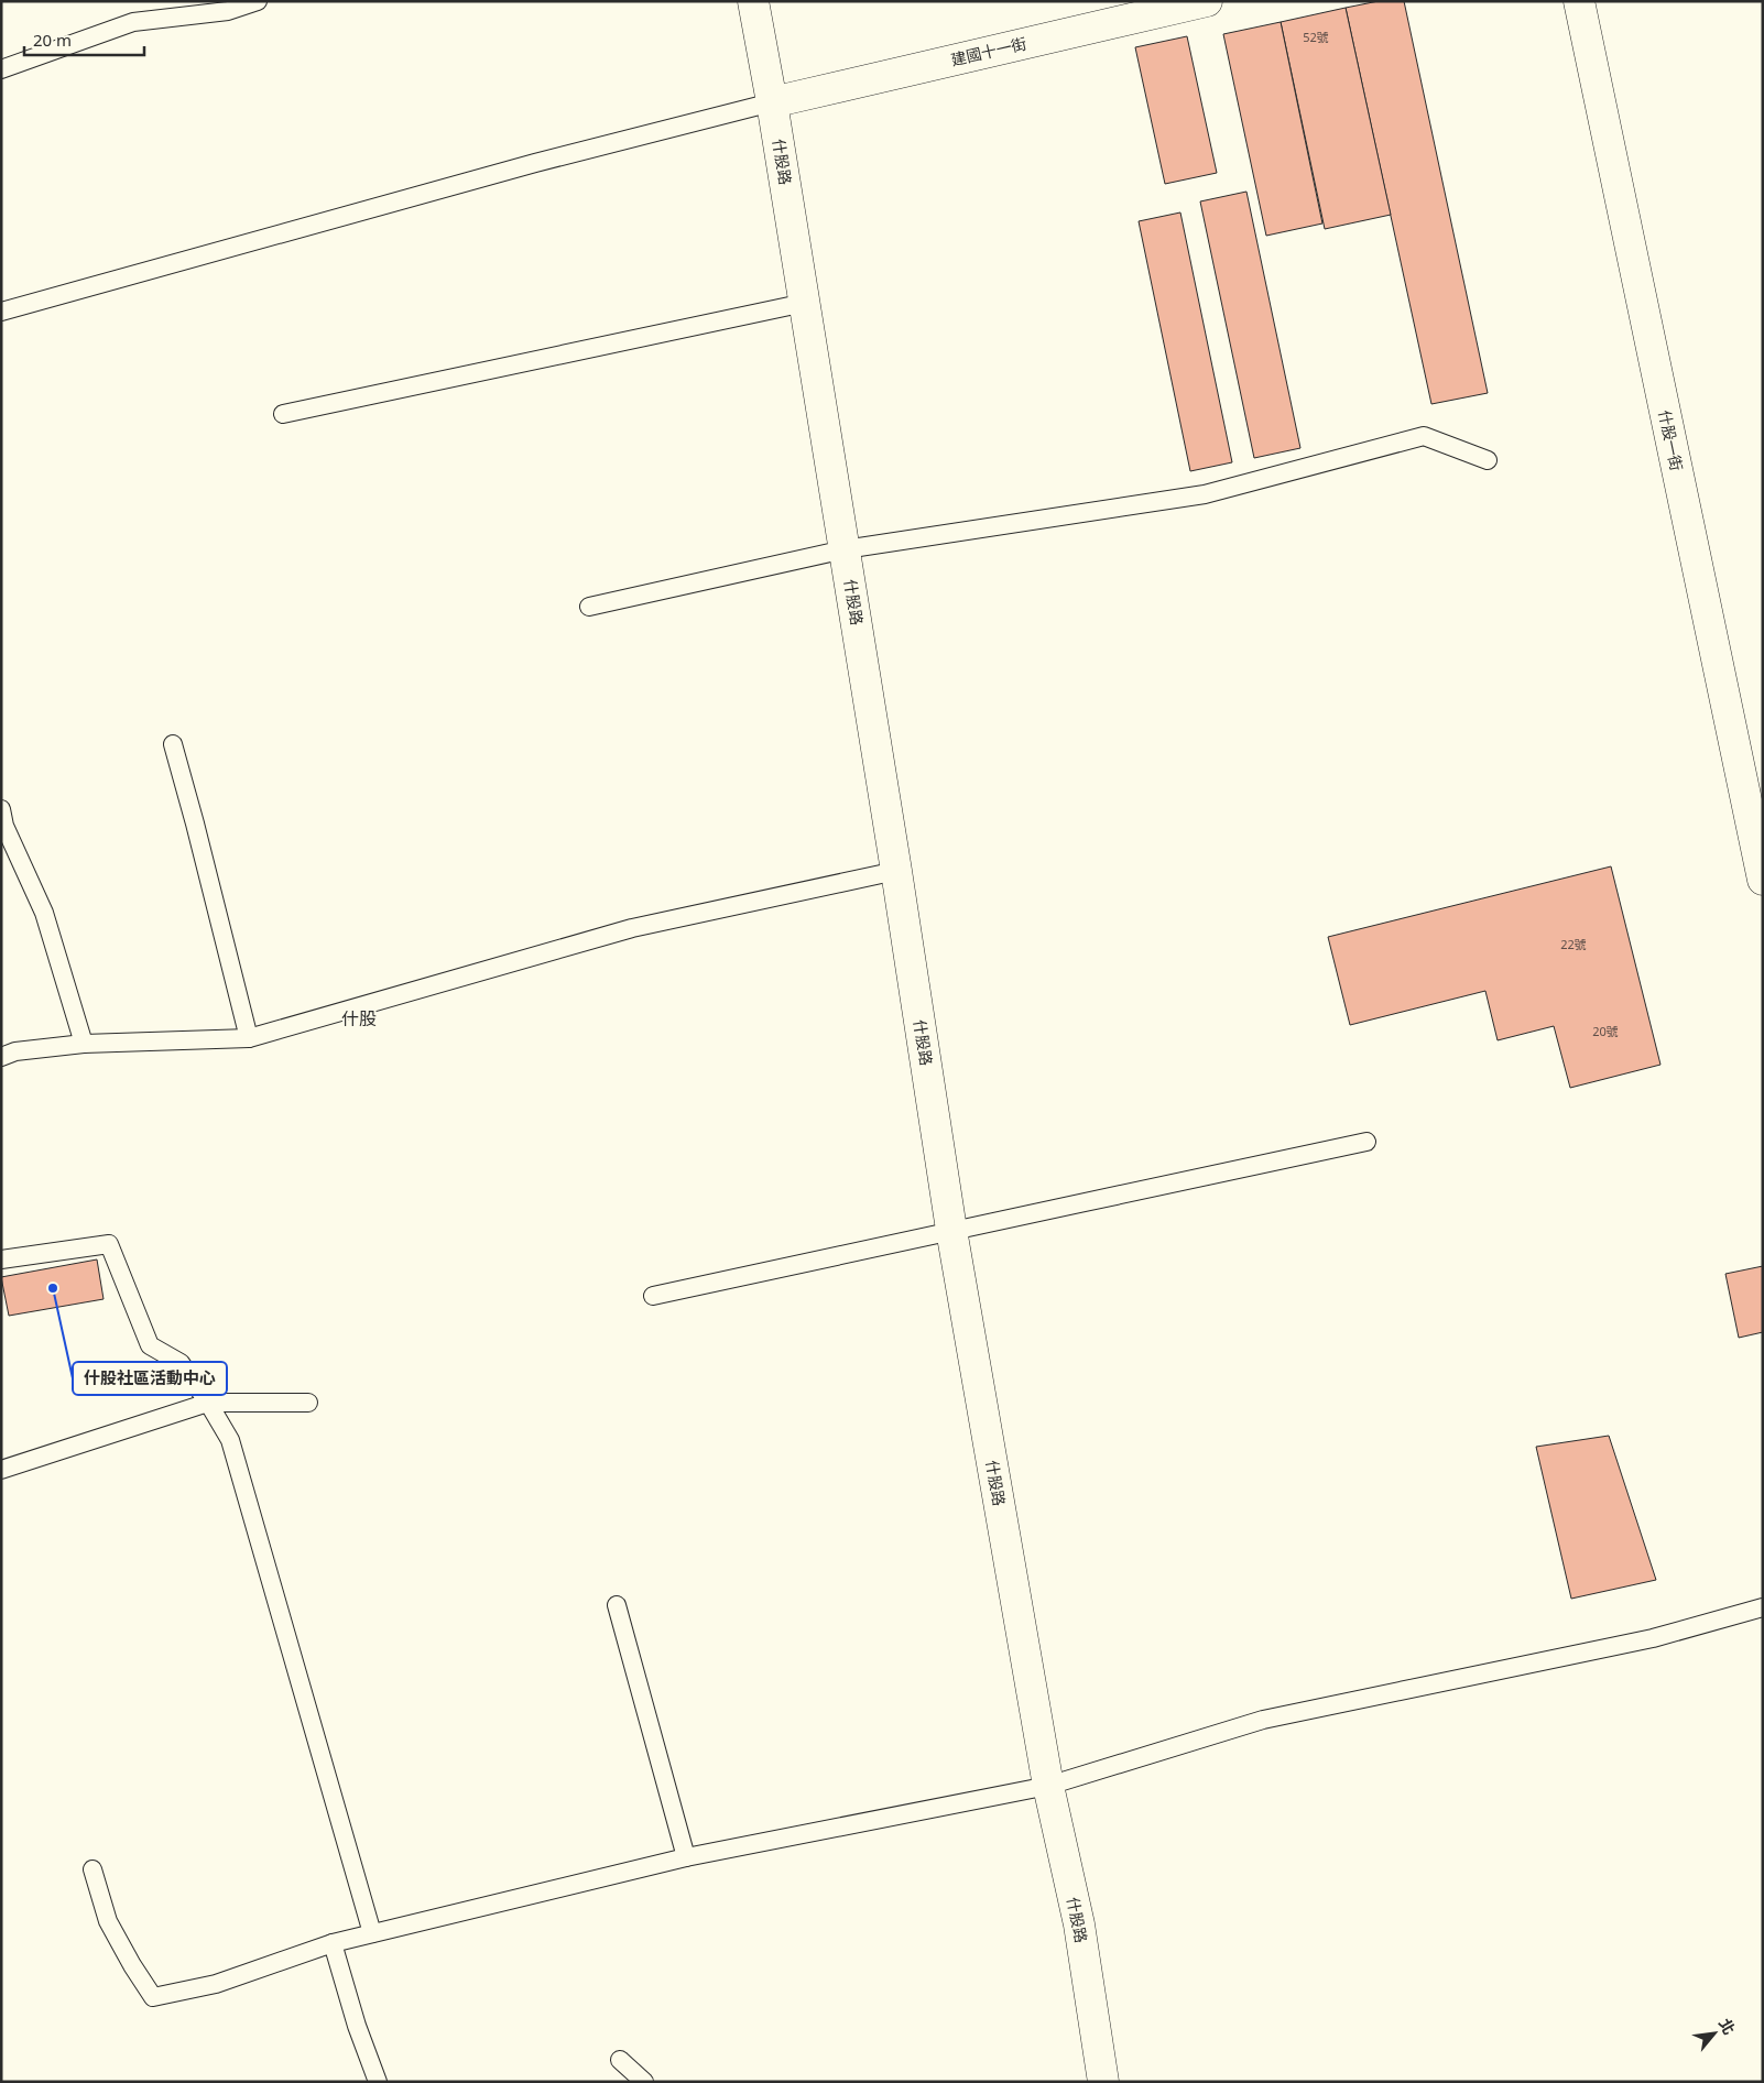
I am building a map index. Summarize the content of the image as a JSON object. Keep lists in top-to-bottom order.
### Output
{
  "streets": {
    "street": ["建國十一街", "什股路", "什股一街"]
  },
  "crossings": [
    ["建國十一街", "什股路"]
  ],
  "districts": ["什股"],
  "places": ["什股社區活動中心"],
  "house_numbers": ["52號", "22號", "20號"],
  "scale_bar": "20 m",
  "north": "top right"
}
